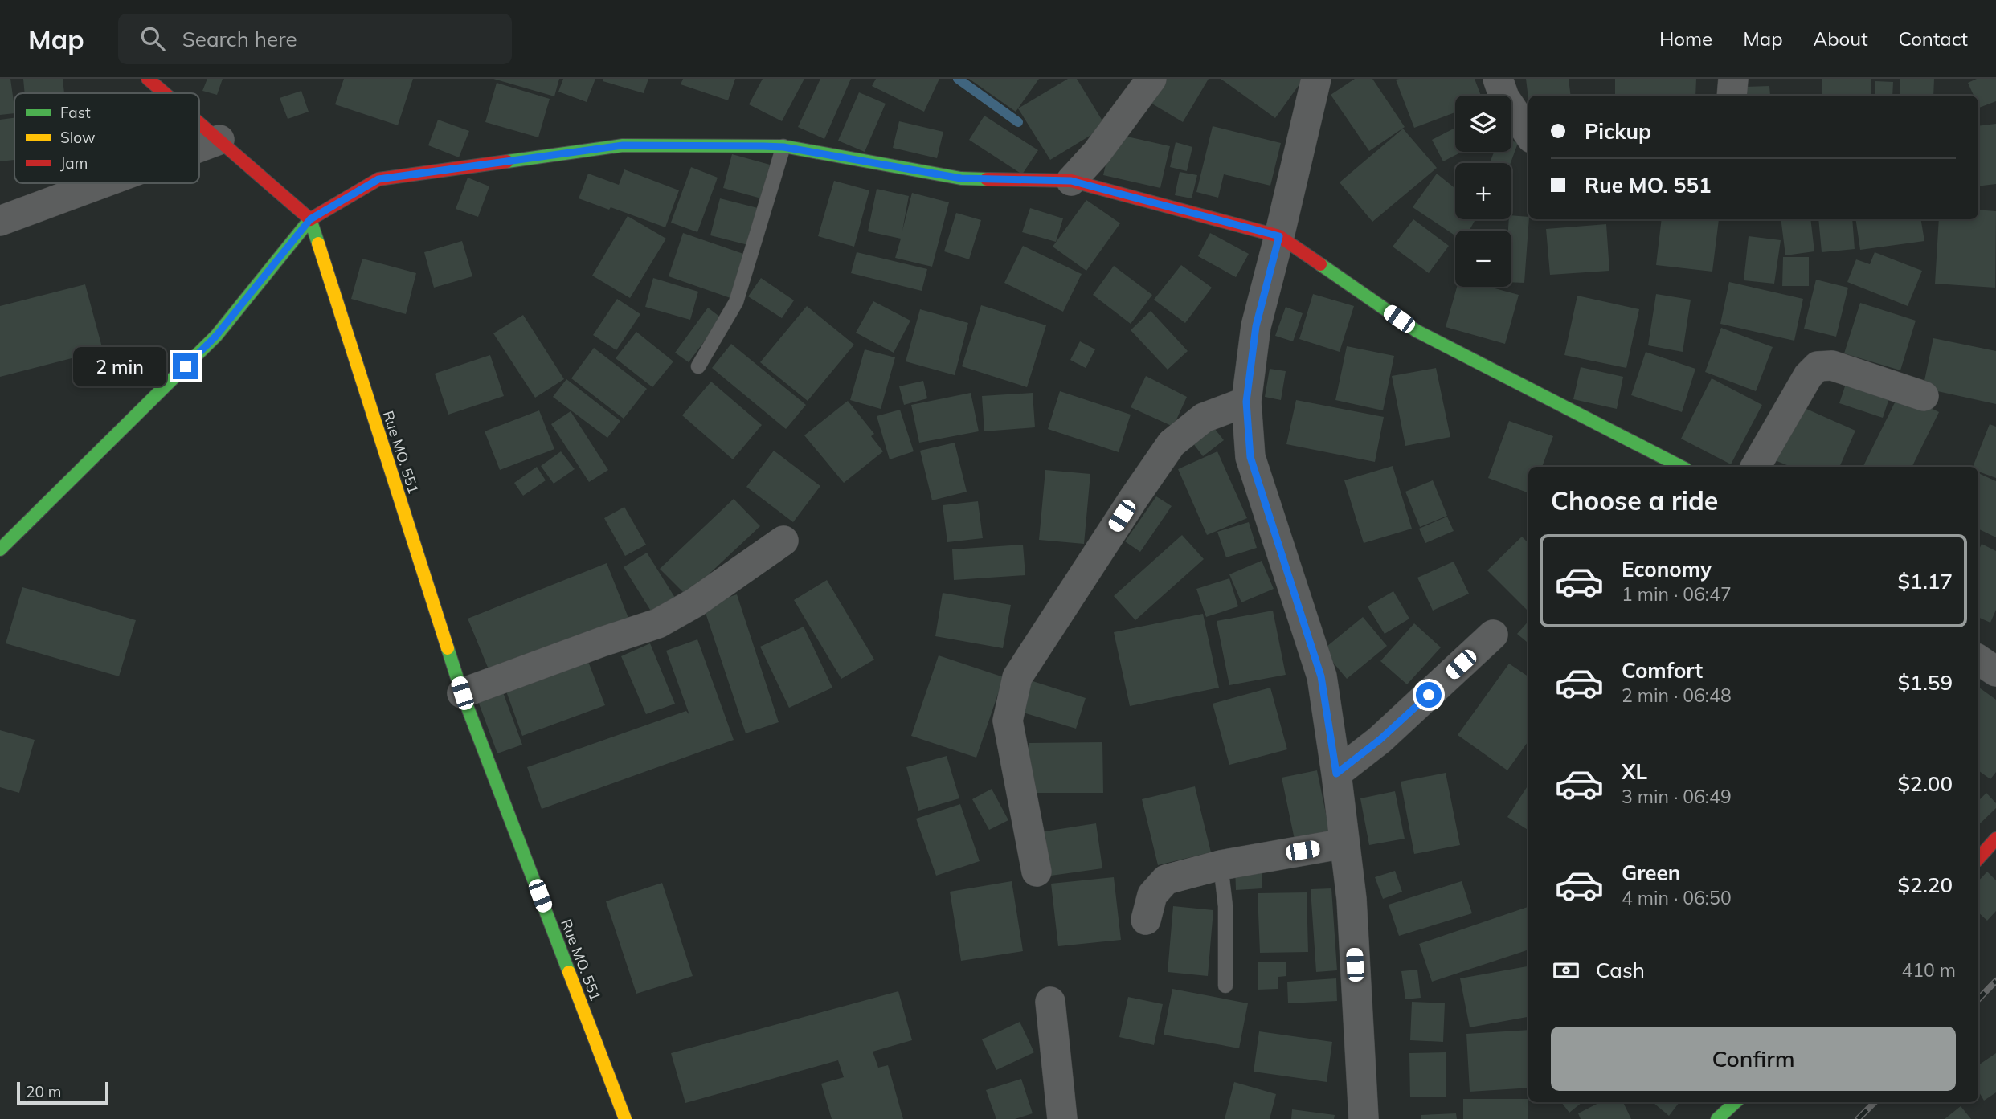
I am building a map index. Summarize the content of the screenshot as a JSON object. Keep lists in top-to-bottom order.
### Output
{
  "streets": {
    "street": ["Rue MO. 551"]
  },
  "legend": ["Fast", "Slow", "Jam"],
  "scale_bar": "20 m",
  "page": {
    "header": "Map",
    "search": "Search here",
    "nav": [
      "Home",
      "Map",
      "About",
      "Contact"
    ],
    "map_buttons": ["+", "−"],
    "banner": ["Pickup", "Rue MO. 551"],
    "bubble": "2 min",
    "heading": "Choose a ride",
    "list": [
      {
        "name": "Economy",
        "note": "1 min · 06:47",
        "value": "$1.17"
      },
      {
        "name": "Comfort",
        "note": "2 min · 06:48",
        "value": "$1.59"
      },
      {
        "name": "XL",
        "note": "3 min · 06:49",
        "value": "$2.00"
      },
      {
        "name": "Green",
        "note": "4 min · 06:50",
        "value": "$2.20"
      }
    ],
    "pay": ["Cash", "410 m"],
    "buttons": "Confirm",
    "scale": "20 m"
  }
}
